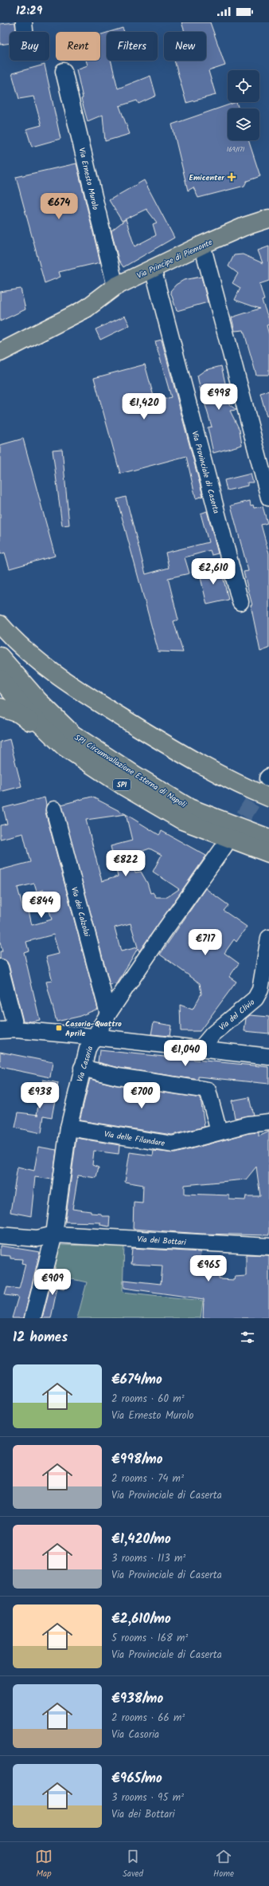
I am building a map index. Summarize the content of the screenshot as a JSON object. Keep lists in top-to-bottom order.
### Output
{
  "streets": {
    "main road": ["Via Principe di Piemonte", "SP1 Circumvallazione Esterna di Napoli", "SP1"],
    "street": [
      "Via Ernesto Murolo",
      "Via Provinciale di Caserta",
      "Via dei Calzolai",
      "Via del Clivio",
      "Via Casoria",
      "Via delle Filandare",
      "Via dei Bottari"
    ]
  },
  "crossings": [
    ["Via Ernesto Murolo", "Via Principe di Piemonte"],
    ["Via Principe di Piemonte", "Via Provinciale di Caserta"],
    ["Via dei Calzolai", "Via Casoria"],
    ["Via Casoria", "Via delle Filandare"],
    ["Via Casoria", "Via dei Bottari"]
  ],
  "places": {
    "health": ["Emicenter"],
    "transit": ["Casoria-Quattro Aprile"]
  },
  "house_numbers": ["169/171"],
  "page": {
    "status": "12:29",
    "chip": [
      "Buy",
      "Rent",
      "Filters",
      "New"
    ],
    "price": [
      "€674",
      "€998",
      "€1,420",
      "€2,610",
      "€822",
      "€844",
      "€717",
      "€1,040",
      "€938",
      "€700",
      "€965",
      "€909"
    ],
    "heading": "12 homes",
    "list": [
      {
        "name": "€674/mo",
        "note": "2 rooms · 60 m² · Via Ernesto Murolo"
      },
      {
        "name": "€998/mo",
        "note": "2 rooms · 74 m² · Via Provinciale di Caserta"
      },
      {
        "name": "€1,420/mo",
        "note": "3 rooms · 113 m² · Via Provinciale di Caserta"
      },
      {
        "name": "€2,610/mo",
        "note": "5 rooms · 168 m² · Via Provinciale di Caserta"
      },
      {
        "name": "€938/mo",
        "note": "2 rooms · 66 m² · Via Casoria"
      },
      {
        "name": "€965/mo",
        "note": "3 rooms · 95 m² · Via dei Bottari"
      }
    ],
    "tabs": ["Map", "Saved", "Home"]
  }
}
